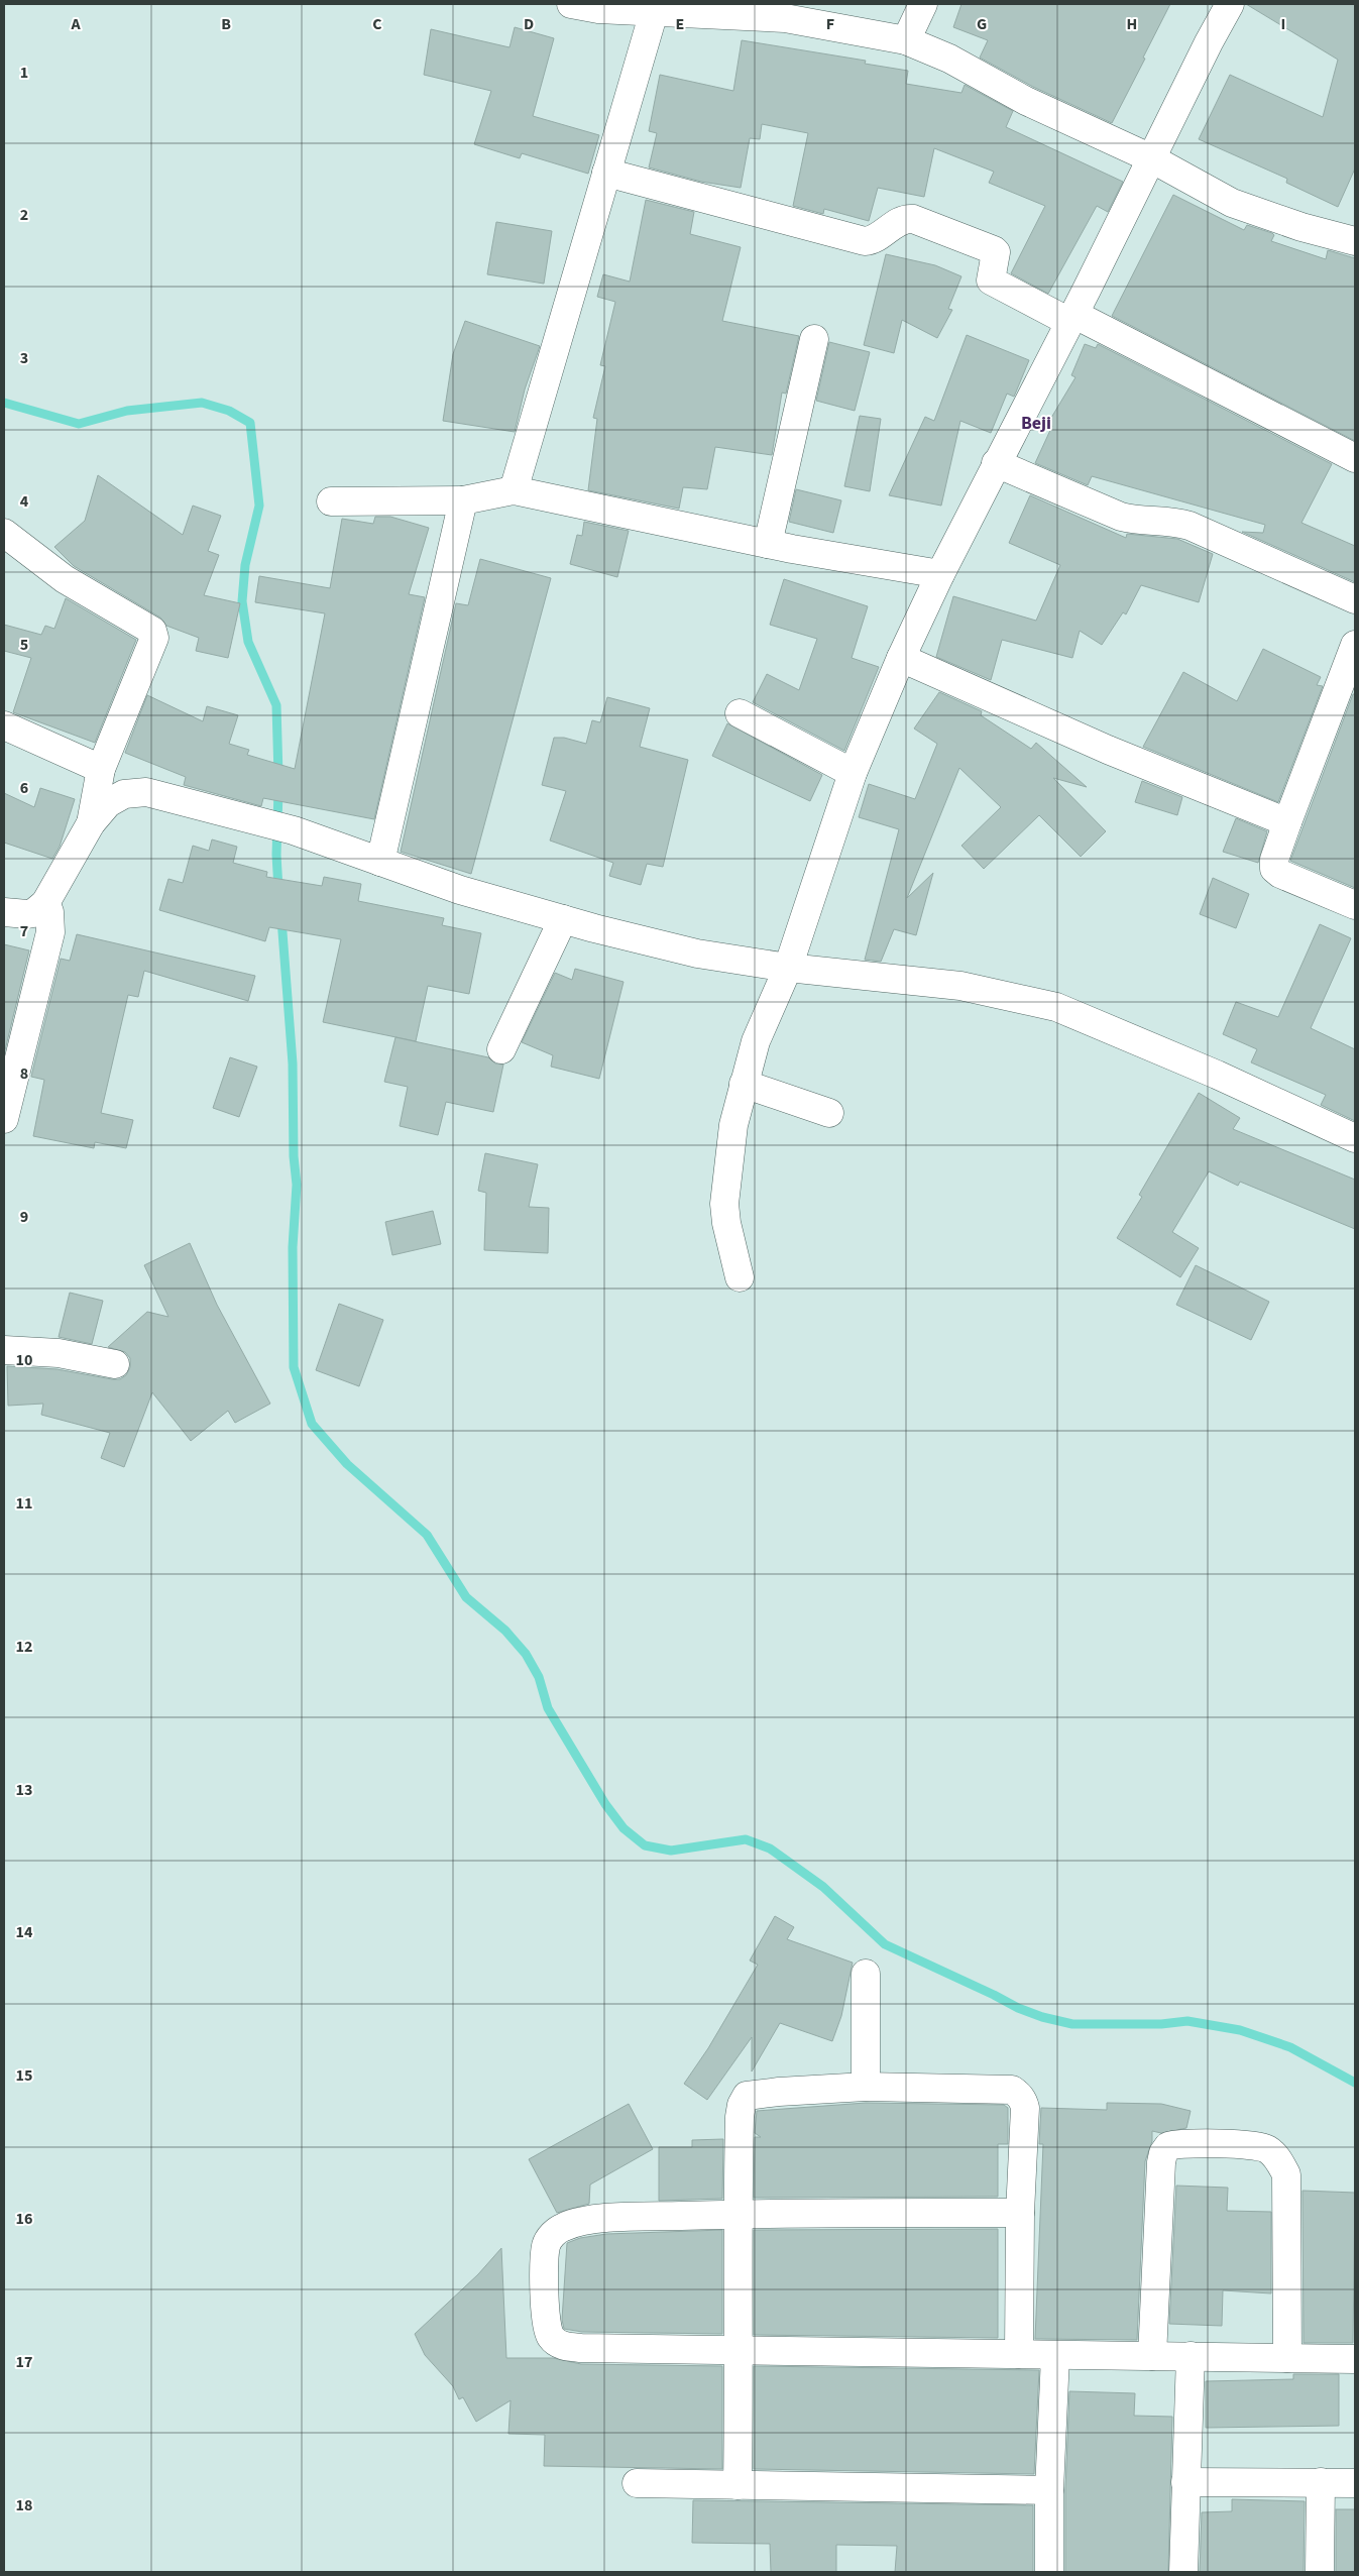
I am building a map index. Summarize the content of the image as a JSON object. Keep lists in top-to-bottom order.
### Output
{
  "districts": ["Beji"],
  "grid": {
    "columns": [
      "A",
      "B",
      "C",
      "D",
      "E",
      "F",
      "G",
      "H",
      "I"
    ],
    "rows": [
      "1",
      "2",
      "3",
      "4",
      "5",
      "6",
      "7",
      "8",
      "9",
      "10",
      "11",
      "12",
      "13",
      "14",
      "15",
      "16",
      "17",
      "18"
    ]
  }
}
